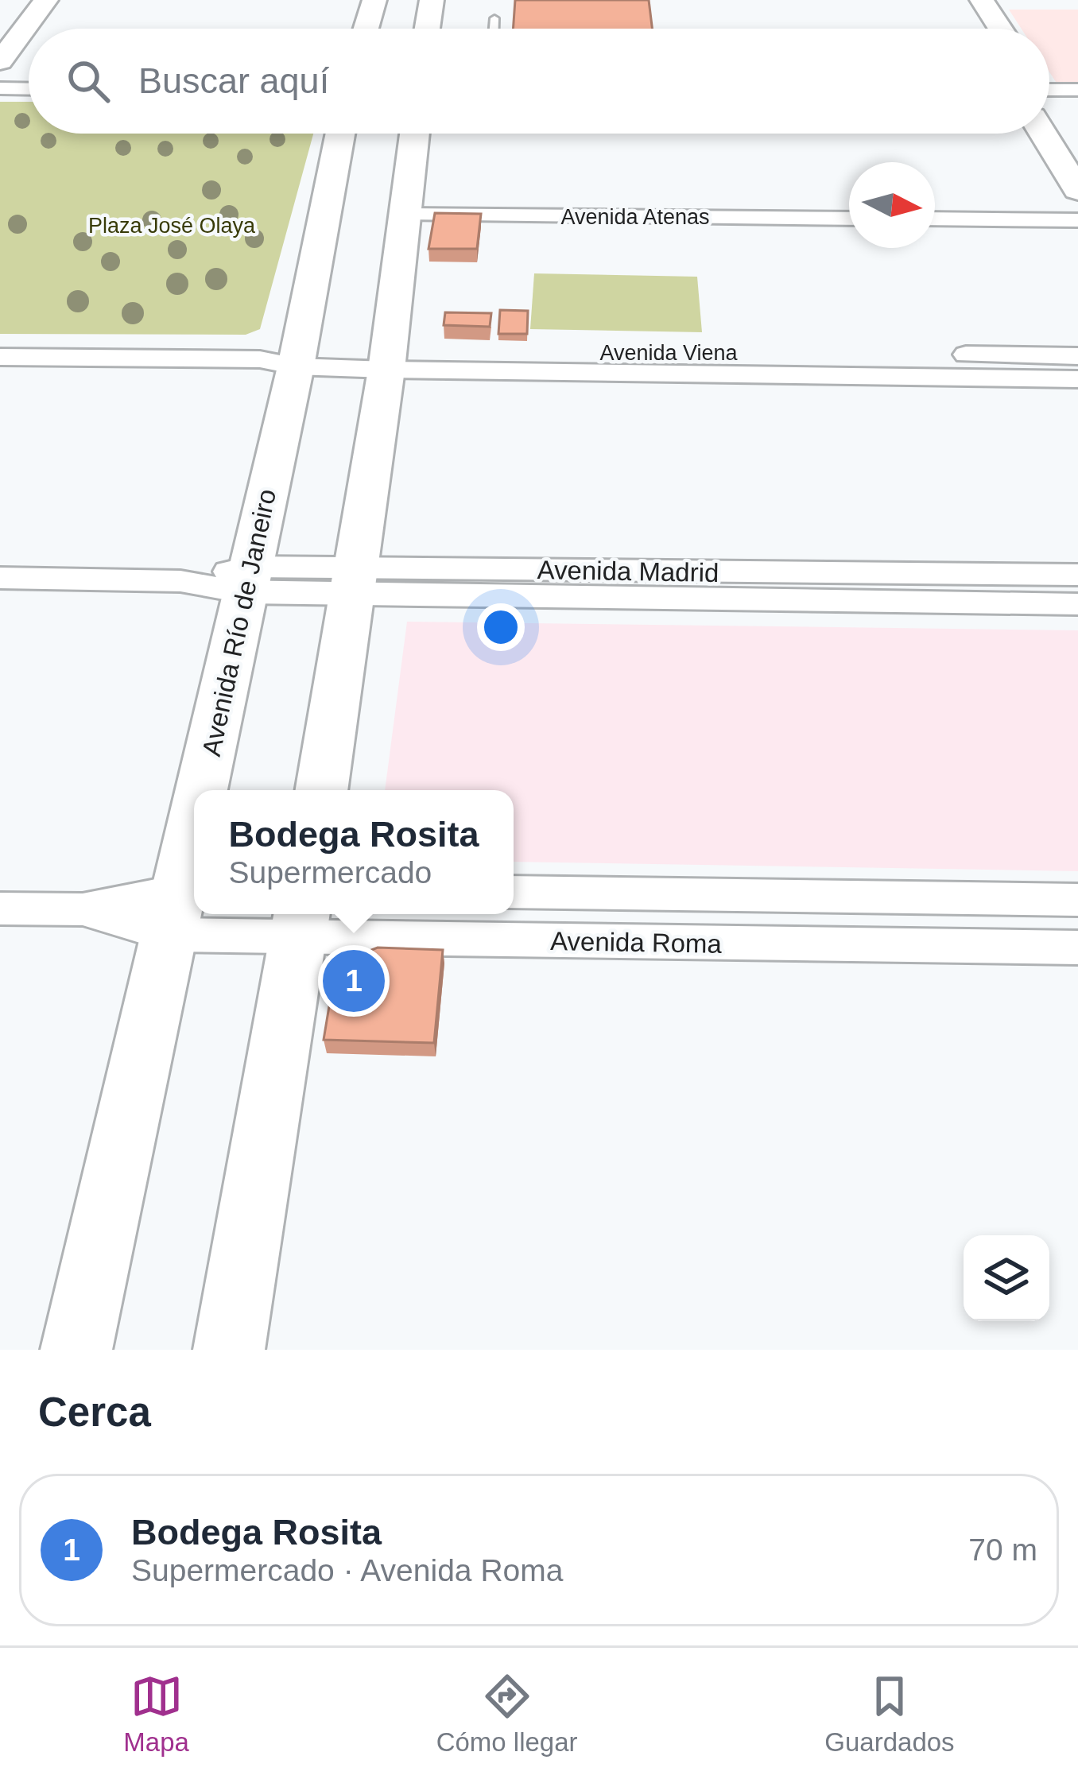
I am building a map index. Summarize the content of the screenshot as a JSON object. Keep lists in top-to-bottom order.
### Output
{
  "streets": {
    "street": [
      "Avenida Atenas",
      "Avenida Viena",
      "Avenida Madrid",
      "Avenida Río de Janeiro",
      "Avenida Roma"
    ]
  },
  "crossings": [
    ["Avenida Viena", "Avenida Río de Janeiro"],
    ["Avenida Madrid", "Avenida Río de Janeiro"],
    ["Avenida Río de Janeiro", "Avenida Roma"]
  ],
  "parks": ["Plaza José Olaya"],
  "north": "right",
  "page": {
    "search": "Buscar aquí",
    "popup": ["Bodega Rosita", "Supermercado"],
    "pins": "1",
    "heading": "Cerca",
    "list": [
      {
        "mark": "1",
        "name": "Bodega Rosita",
        "note": "Supermercado · Avenida Roma",
        "value": "70 m"
      }
    ],
    "nav": ["Mapa", "Cómo llegar", "Guardados"]
  }
}
